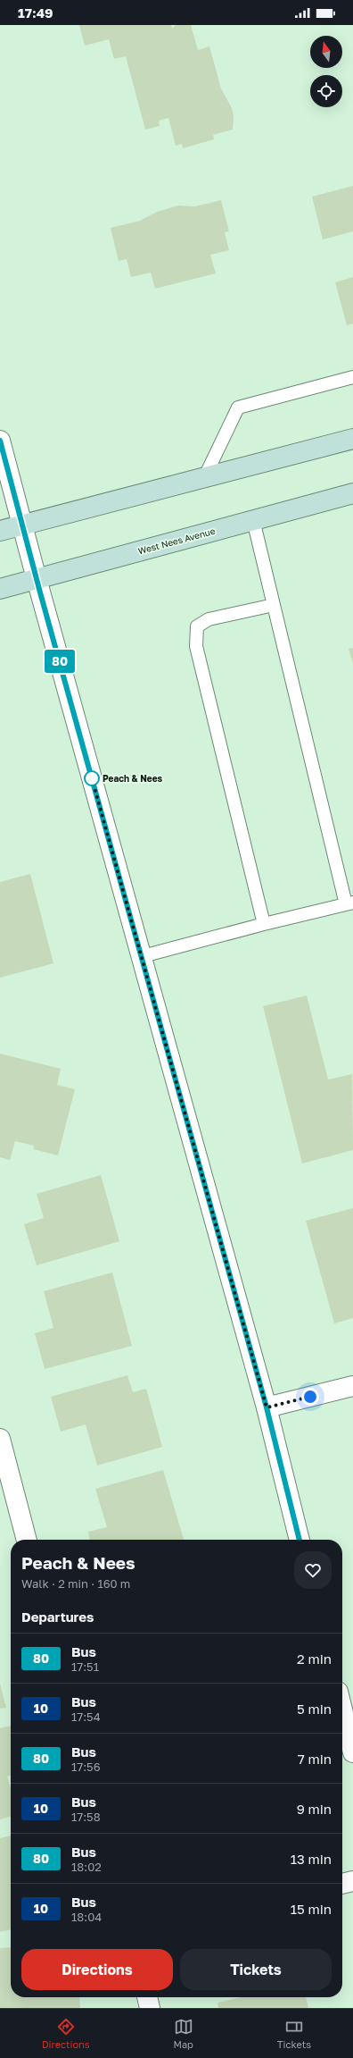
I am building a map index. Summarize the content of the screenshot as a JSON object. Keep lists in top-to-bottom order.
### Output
{
  "streets": {
    "main road": ["West Nees Avenue"]
  },
  "places": ["Peach & Nees"],
  "lines": ["bus line 80"],
  "north": "top",
  "page": {
    "status": "17:49",
    "on_map": "80",
    "heading": [
      ["Peach & Nees", "Walk · 2 min · 160 m"],
      "Departures"
    ],
    "list": [
      {
        "mark": "80",
        "name": "Bus",
        "note": "17:51",
        "value": "2 min"
      },
      {
        "mark": "10",
        "name": "Bus",
        "note": "17:54",
        "value": "5 min"
      },
      {
        "mark": "80",
        "name": "Bus",
        "note": "17:56",
        "value": "7 min"
      },
      {
        "mark": "10",
        "name": "Bus",
        "note": "17:58",
        "value": "9 min"
      },
      {
        "mark": "80",
        "name": "Bus",
        "note": "18:02",
        "value": "13 min"
      },
      {
        "mark": "10",
        "name": "Bus",
        "note": "18:04",
        "value": "15 min"
      }
    ],
    "buttons": ["Directions", "Tickets"],
    "tabs": ["Directions", "Map", "Tickets"]
  }
}
